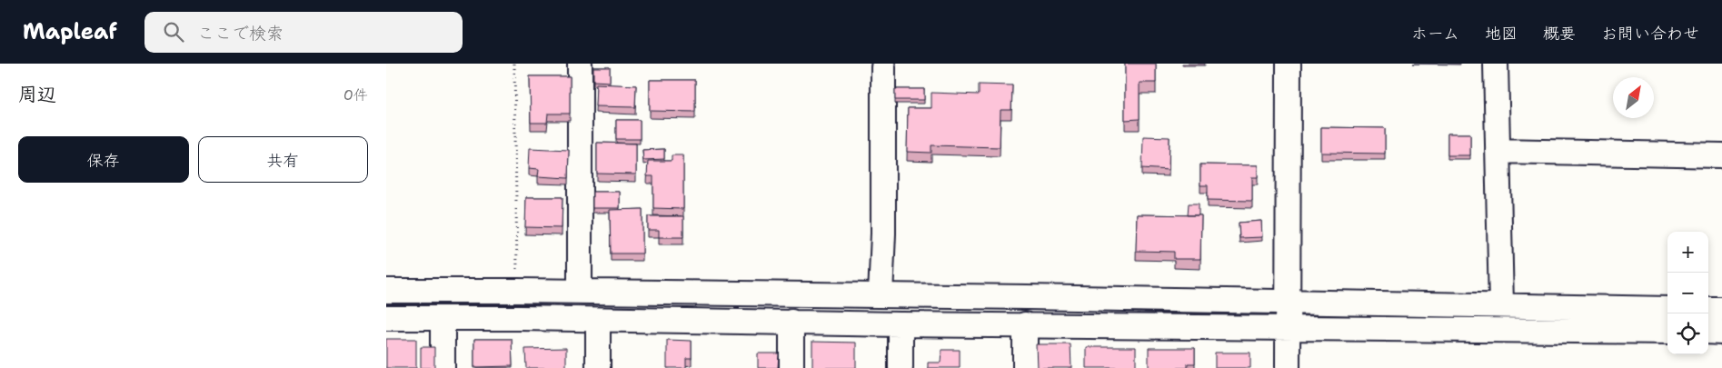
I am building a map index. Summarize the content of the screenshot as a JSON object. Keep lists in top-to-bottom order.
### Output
{
  "north": "top right",
  "page": {
    "header": "Mapleaf",
    "search": "ここで検索",
    "nav": [
      "ホーム",
      "地図",
      "概要",
      "お問い合わせ"
    ],
    "heading": ["周辺", "0件"],
    "buttons": ["保存", "共有"],
    "map_buttons": ["+", "−"]
  }
}
